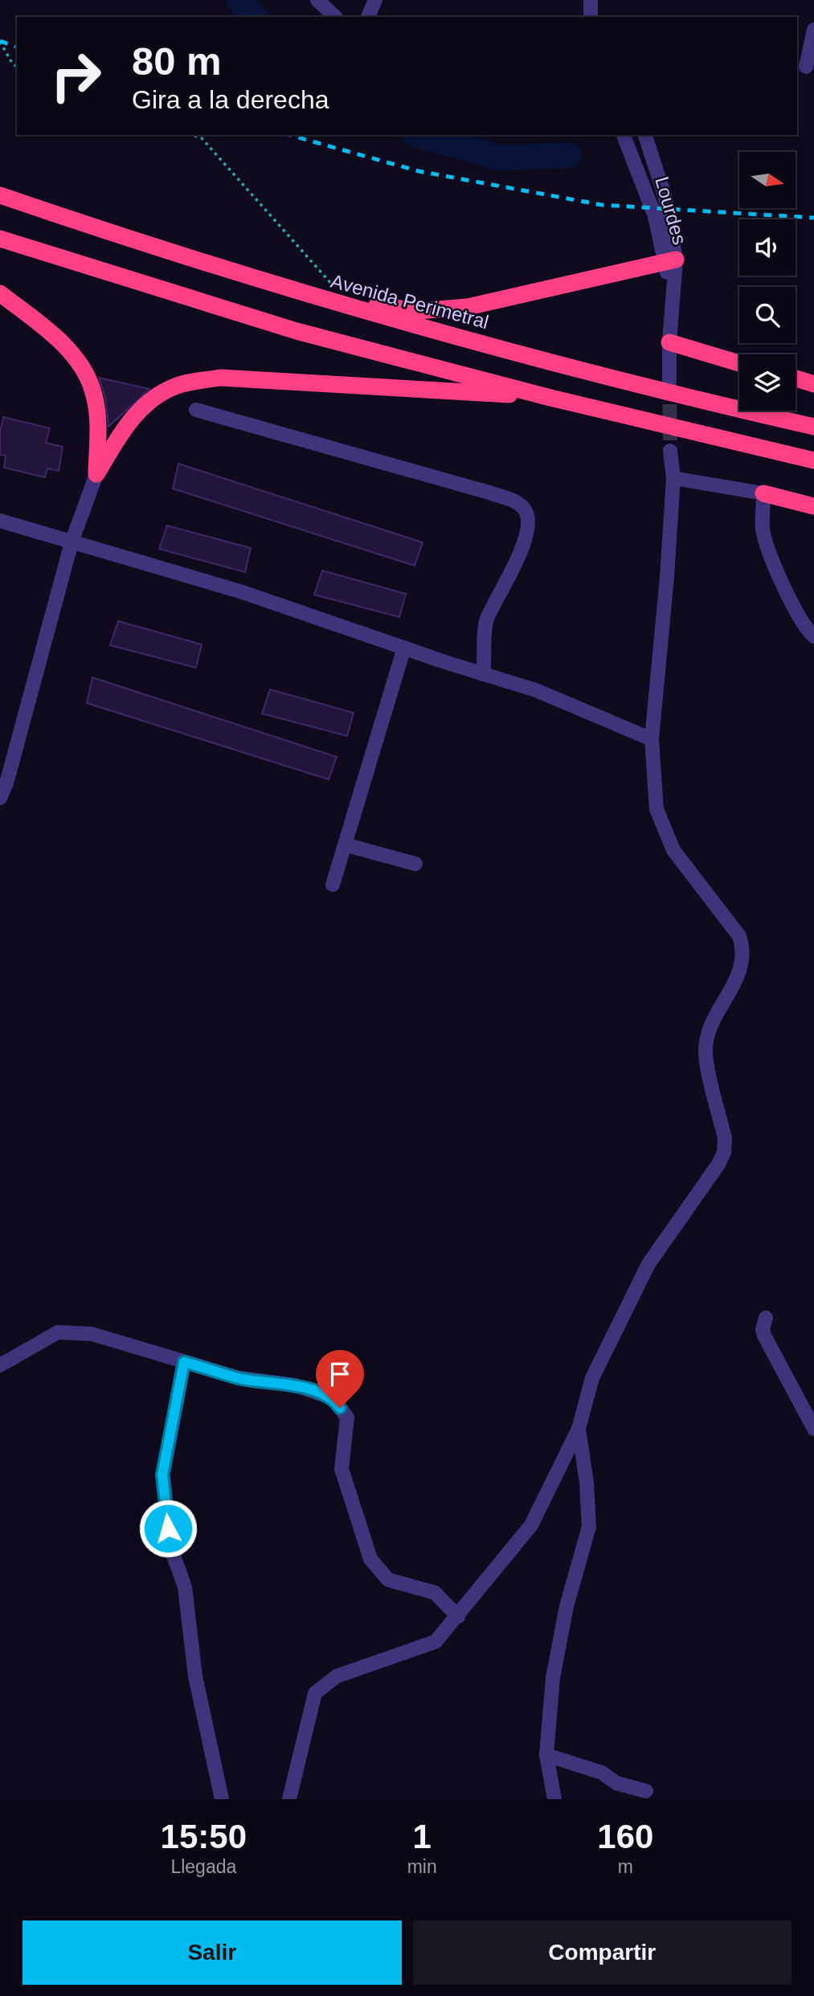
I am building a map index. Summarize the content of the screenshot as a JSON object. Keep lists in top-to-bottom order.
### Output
{
  "streets": {
    "highway": ["Avenida Perimetral"],
    "street": ["Lourdes"]
  },
  "north": "right",
  "page": {
    "turn": ["80 m", "Gira a la derecha"],
    "eta": [
      "15:50",
      "Llegada",
      "1",
      "min",
      "160",
      "m"
    ],
    "buttons": ["Salir", "Compartir"]
  }
}
